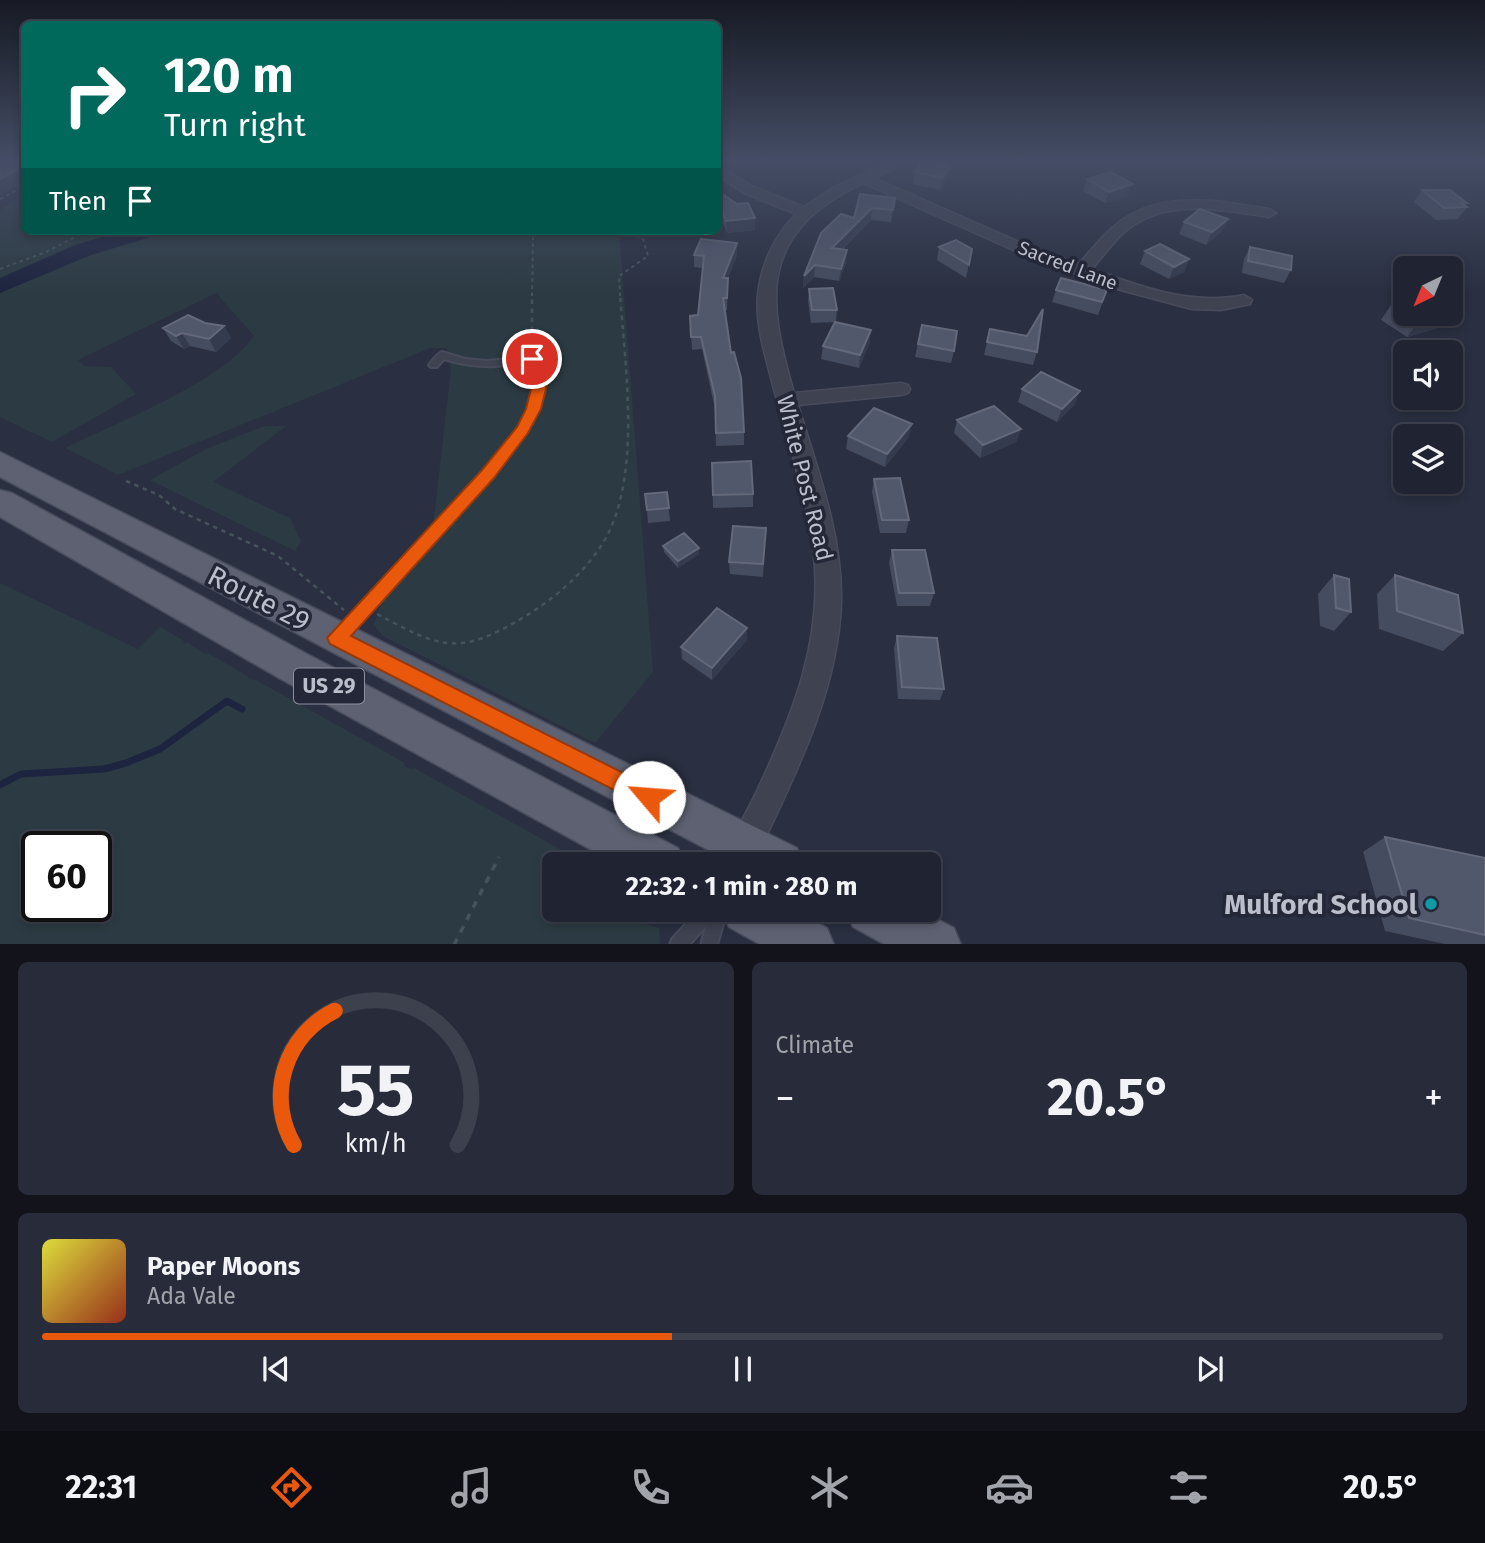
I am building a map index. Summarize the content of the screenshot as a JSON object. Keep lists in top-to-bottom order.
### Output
{
  "streets": {
    "main road": ["Route 29", "US 29"],
    "street": ["Sacred Lane", "White Post Road"]
  },
  "places": ["Mulford School"],
  "north": "bottom left",
  "page": {
    "turn": ["120 m", "Turn right"],
    "then": "Then",
    "limit": "60",
    "trip": "22:32 · 1 min · 280 m",
    "tile": "Climate",
    "heat": ["−", "20.5°", "+"],
    "song": ["Paper Moons", "Ada Vale"],
    "tabs": ["22:31", "20.5°"],
    "gauge": ["55", "km/h"]
  }
}
